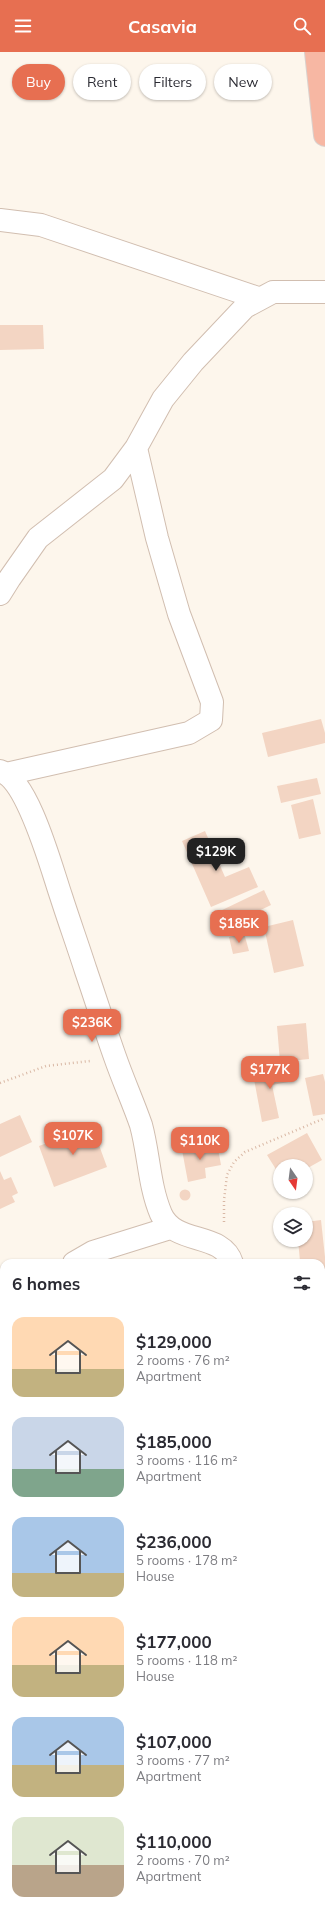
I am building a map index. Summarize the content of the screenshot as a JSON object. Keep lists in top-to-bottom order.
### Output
{
  "north": "bottom",
  "page": {
    "header": "Casavia",
    "chip": [
      "Buy",
      "Rent",
      "Filters",
      "New"
    ],
    "price": [
      "$129K",
      "$185K",
      "$236K",
      "$177K",
      "$107K",
      "$110K"
    ],
    "heading": "6 homes",
    "list": [
      {
        "name": "$129,000",
        "note": "2 rooms · 76 m² · Apartment"
      },
      {
        "name": "$185,000",
        "note": "3 rooms · 116 m² · Apartment"
      },
      {
        "name": "$236,000",
        "note": "5 rooms · 178 m² · House"
      },
      {
        "name": "$177,000",
        "note": "5 rooms · 118 m² · House"
      },
      {
        "name": "$107,000",
        "note": "3 rooms · 77 m² · Apartment"
      },
      {
        "name": "$110,000",
        "note": "2 rooms · 70 m² · Apartment"
      }
    ]
  }
}
